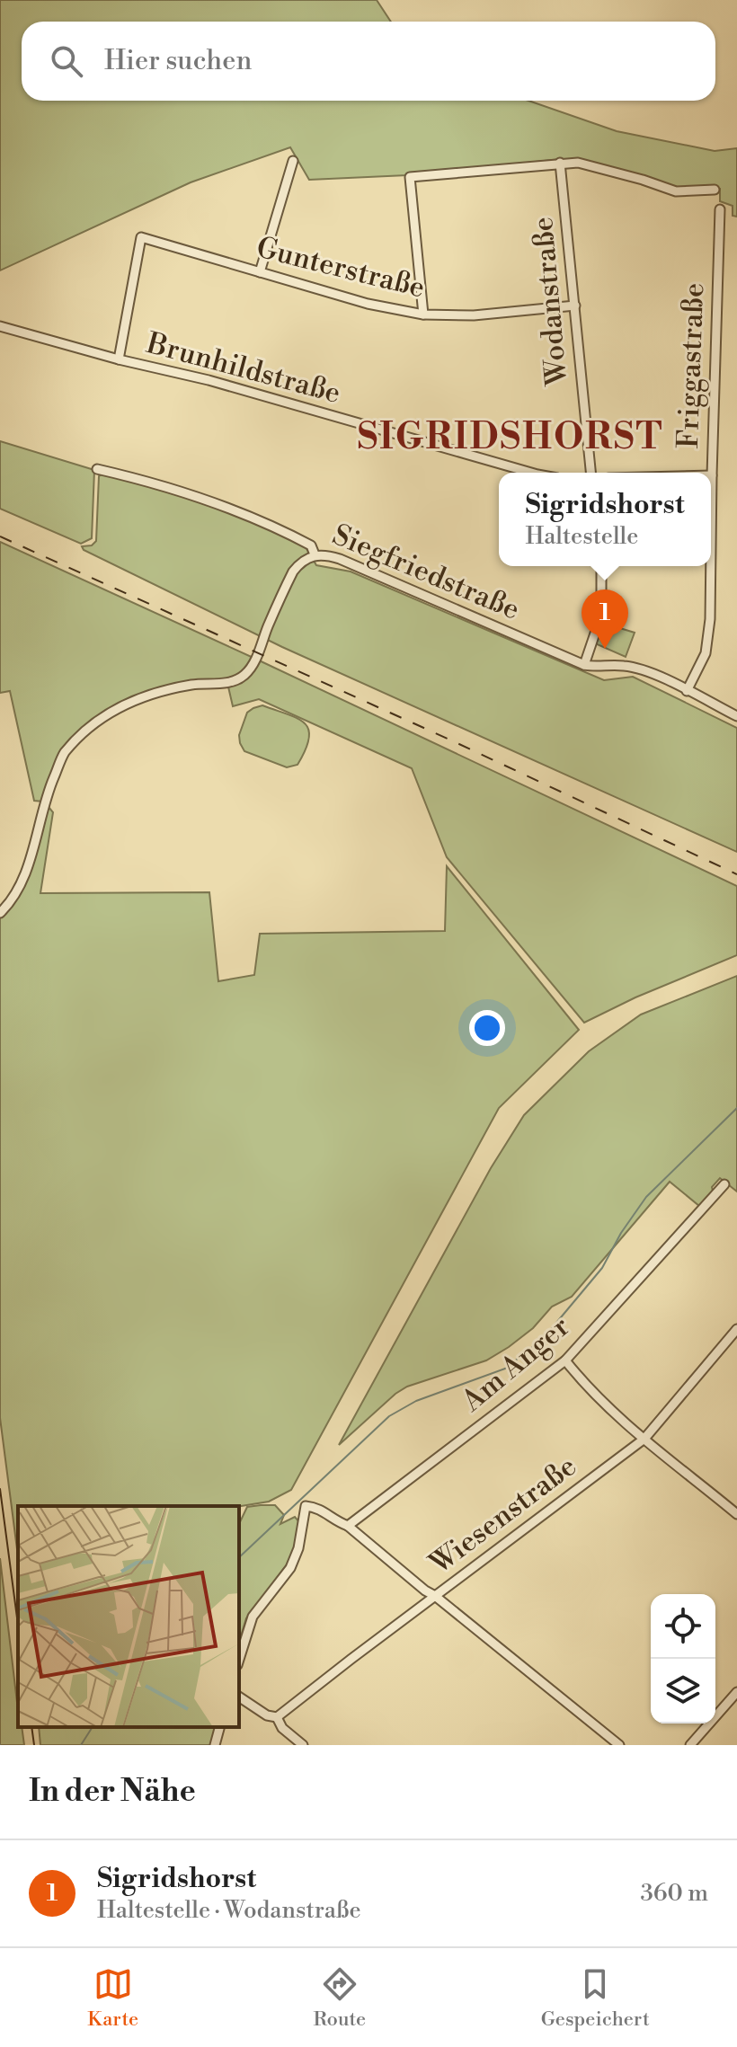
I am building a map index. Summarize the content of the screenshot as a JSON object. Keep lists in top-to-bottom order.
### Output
{
  "streets": {
    "street": [
      "Gunterstraße",
      "Wodanstraße",
      "Friggastraße",
      "Brunhildstraße",
      "Siegfriedstraße",
      "Am Anger",
      "Wiesenstraße"
    ]
  },
  "crossings": [
    ["Gunterstraße", "Wodanstraße"],
    ["Gunterstraße", "Brunhildstraße"],
    ["Friggastraße", "Siegfriedstraße"]
  ],
  "districts": ["SIGRIDSHORST"],
  "page": {
    "search": "Hier suchen",
    "popup": ["Sigridshorst", "Haltestelle"],
    "pins": "1",
    "heading": "In der Nähe",
    "list": [
      {
        "mark": "1",
        "name": "Sigridshorst",
        "note": "Haltestelle · Wodanstraße",
        "value": "360 m"
      }
    ],
    "nav": ["Karte", "Route", "Gespeichert"]
  }
}
